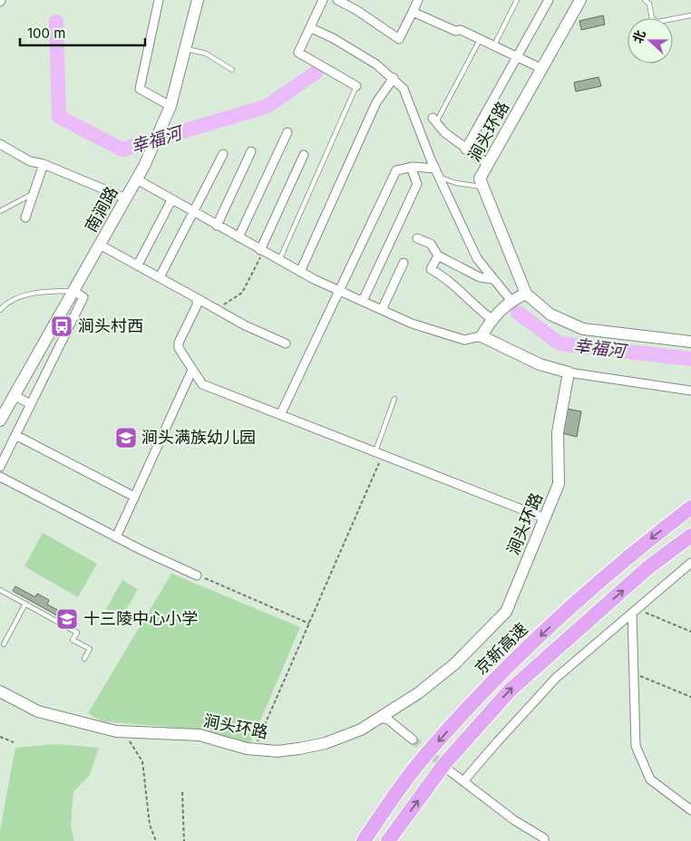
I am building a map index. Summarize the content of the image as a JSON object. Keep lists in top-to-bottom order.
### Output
{
  "streets": {
    "highway": ["京新高速"],
    "street": ["涧头环路", "南涧路"]
  },
  "water": ["幸福河"],
  "places": {
    "bus stop": ["涧头村西"],
    "school or university": ["涧头满族幼儿园", "十三陵中心小学"]
  },
  "scale_bar": "100 m",
  "north": "left"
}
